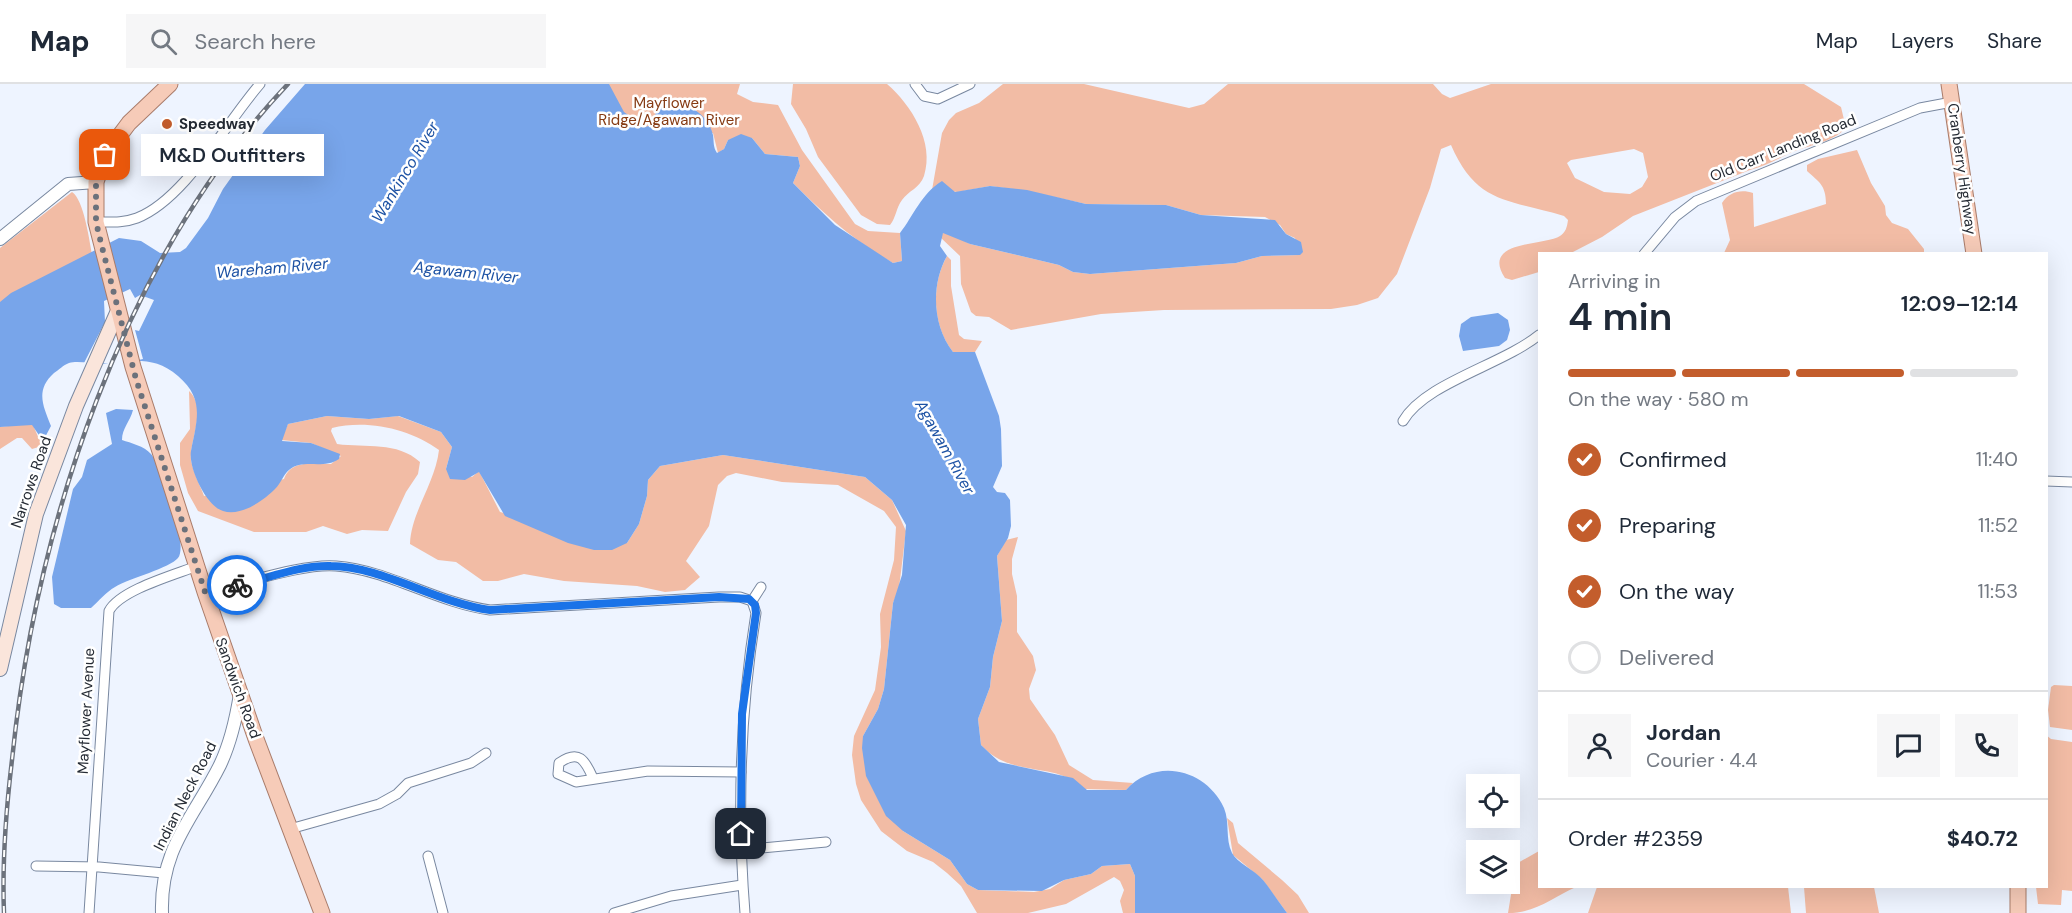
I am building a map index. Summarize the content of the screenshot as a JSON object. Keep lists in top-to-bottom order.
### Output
{
  "streets": {
    "main road": ["Cranberry Highway", "Narrows Road", "Sandwich Road"],
    "street": ["Old Carr Landing Road", "Mayflower Avenue", "Indian Neck Road"]
  },
  "crossings": [
    ["Old Carr Landing Road", "Cranberry Highway"],
    ["Narrows Road", "Sandwich Road"],
    ["Sandwich Road", "Mayflower Avenue"],
    ["Sandwich Road", "Indian Neck Road"]
  ],
  "water": ["Wankinco River", "Wareham River", "Agawam River"],
  "parks": ["Mayflower Ridge/Agawam River"],
  "places": ["Speedway", "M&D Outfitters"],
  "page": {
    "header": "Map",
    "search": "Search here",
    "nav": ["Map", "Layers", "Share"],
    "bubble": "M&D Outfitters",
    "heading": ["4 min", "Arriving in", "12:09–12:14"],
    "panel": [
      "Jordan",
      "Courier · 4.4",
      "Order #2359",
      "$40.72"
    ],
    "bar": "On the way · 580 m",
    "list": [
      ["Confirmed", "11:40"],
      ["Preparing", "11:52"],
      ["On the way", "11:53"],
      "Delivered"
    ]
  }
}
